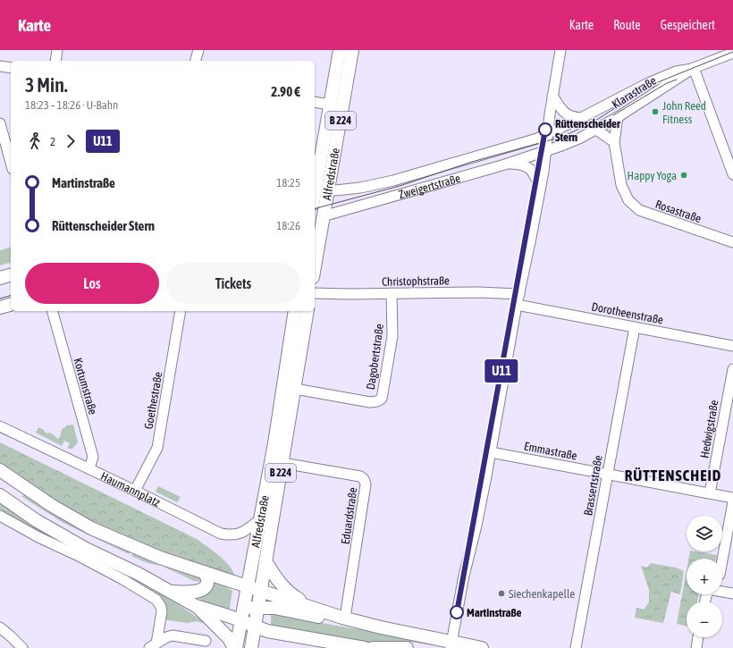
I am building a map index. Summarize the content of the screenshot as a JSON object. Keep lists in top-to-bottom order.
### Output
{
  "streets": {
    "main road": ["B 224", "Alfredstraße"],
    "street": [
      "Klarastraße",
      "Zweigertstraße",
      "Rosastraße",
      "Christophstraße",
      "Dorotheenstraße",
      "Dagobertstraße",
      "Kortumstraße",
      "Goethestraße",
      "Hedwigstraße",
      "Emmastraße",
      "Brassertstraße",
      "Haumannplatz",
      "Eduardstraße"
    ]
  },
  "crossings": [
    ["Klarastraße", "Zweigertstraße"],
    ["Alfredstraße", "Zweigertstraße"],
    ["Alfredstraße", "Dagobertstraße"],
    ["Alfredstraße", "Haumannplatz"],
    ["Alfredstraße", "Eduardstraße"],
    ["Christophstraße", "Dagobertstraße"],
    ["Dorotheenstraße", "Brassertstraße"],
    ["Kortumstraße", "Haumannplatz"],
    ["Goethestraße", "Haumannplatz"],
    ["Hedwigstraße", "Emmastraße"],
    ["Emmastraße", "Brassertstraße"]
  ],
  "districts": ["RÜTTENSCHEID"],
  "places": [
    "John Reed Fitness",
    "Rüttenscheider Stern",
    "Happy Yoga",
    "Siechenkapelle",
    "Martinstraße"
  ],
  "lines": ["metro line U11"],
  "page": {
    "header": "Karte",
    "nav": ["Karte", "Route", "Gespeichert"],
    "on_map": "U11",
    "heading": ["3 Min.", "18:23 – 18:26 · U-Bahn", "2.90 €"],
    "legs": ["2", "U11"],
    "list": [
      {
        "name": "Martinstraße",
        "value": "18:25"
      },
      {
        "name": "Rüttenscheider Stern",
        "value": "18:26"
      }
    ],
    "buttons": ["Los", "Tickets"],
    "map_buttons": ["+", "−"]
  }
}
